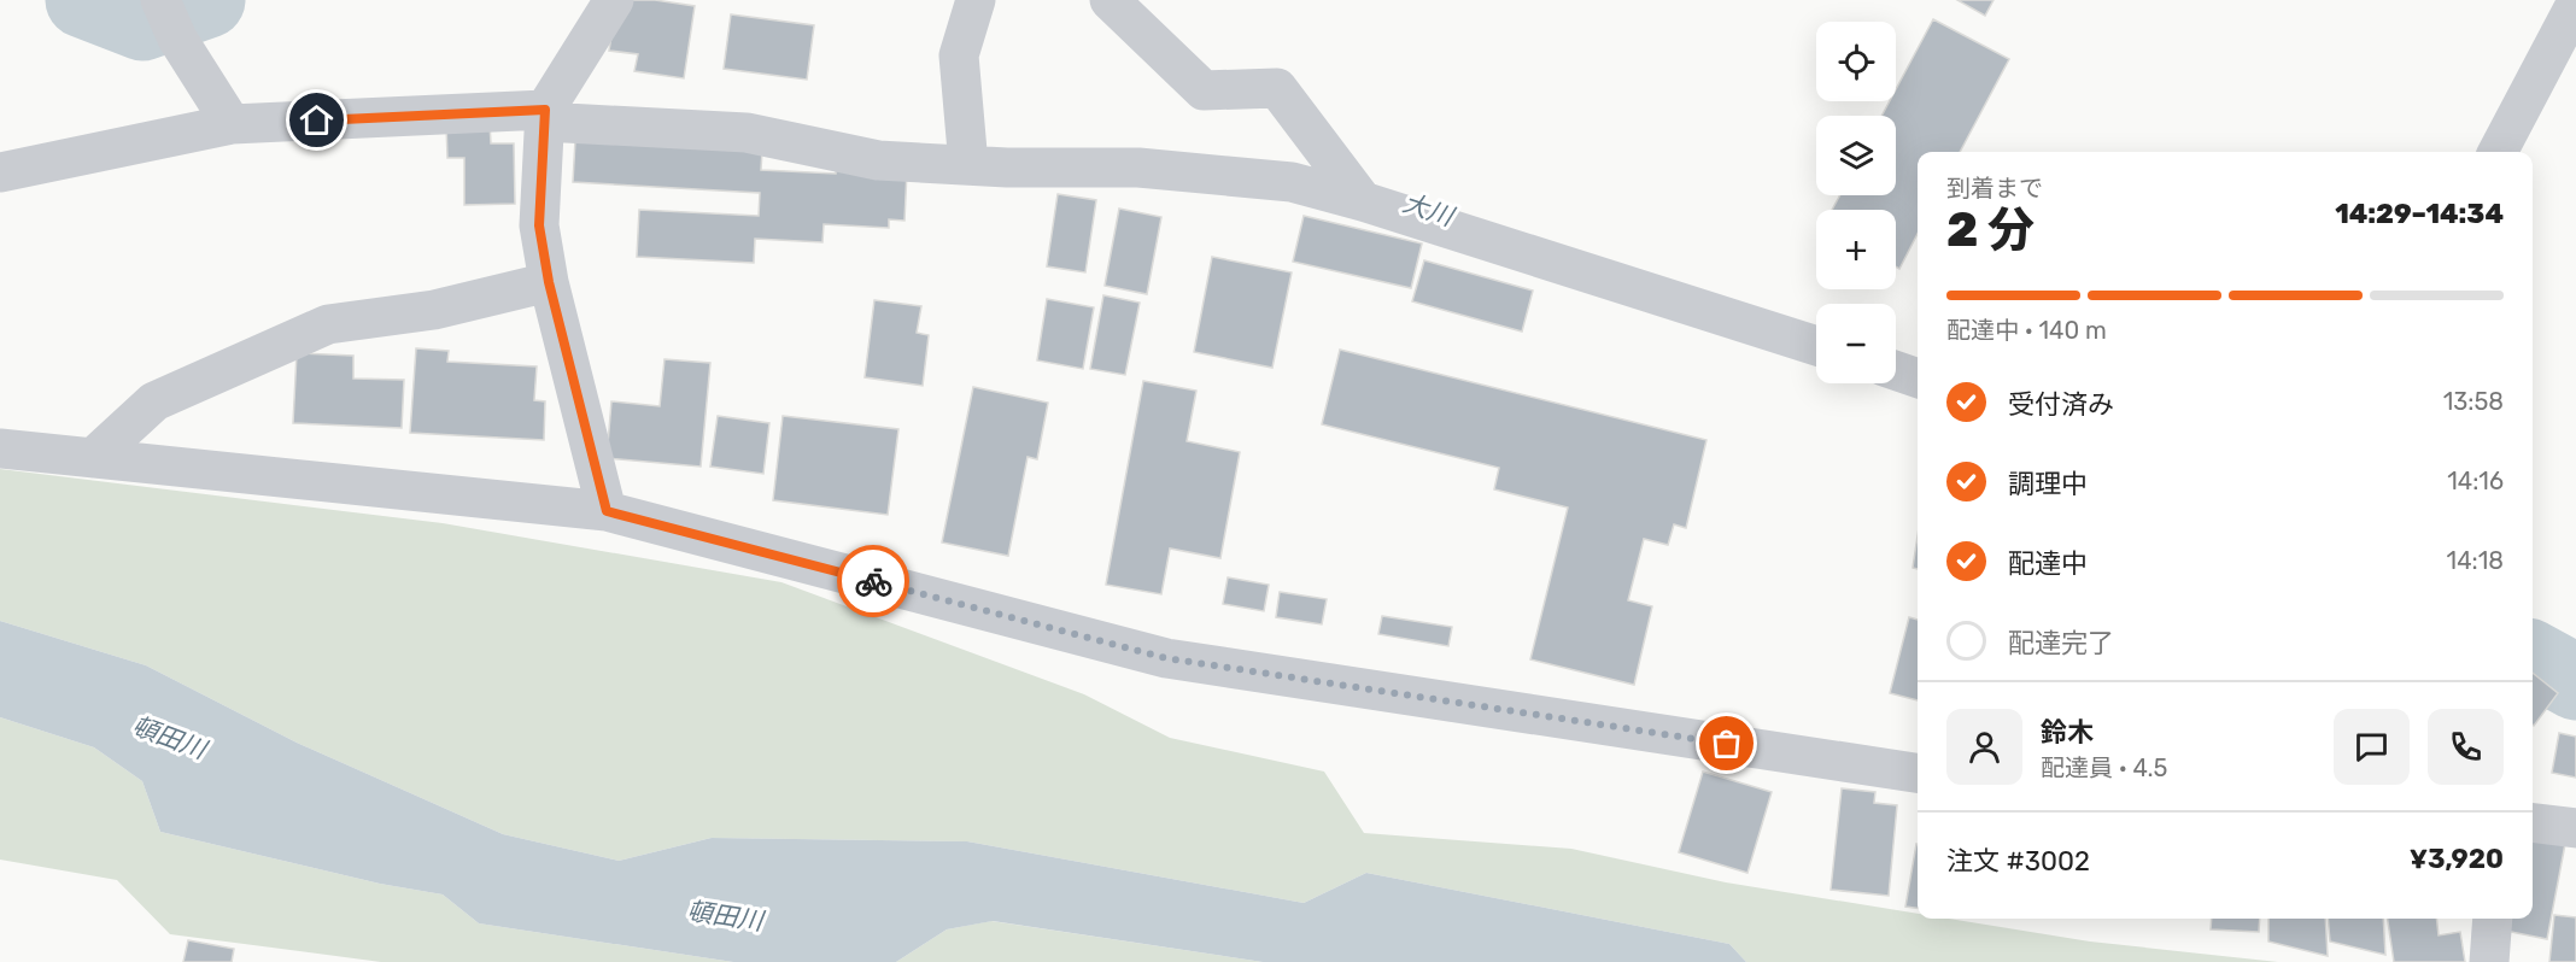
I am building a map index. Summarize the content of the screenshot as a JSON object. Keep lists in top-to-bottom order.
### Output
{
  "water": ["大川", "頓田川"],
  "page": {
    "map_buttons": ["+", "−"],
    "heading": ["2 分", "到着まで", "14:29–14:34"],
    "panel": [
      "鈴木",
      "配達員 · 4.5",
      "注文 #3002",
      "¥3,920"
    ],
    "bar": "配達中 · 140 m",
    "list": [
      ["受付済み", "13:58"],
      ["調理中", "14:16"],
      ["配達中", "14:18"],
      "配達完了"
    ]
  }
}
